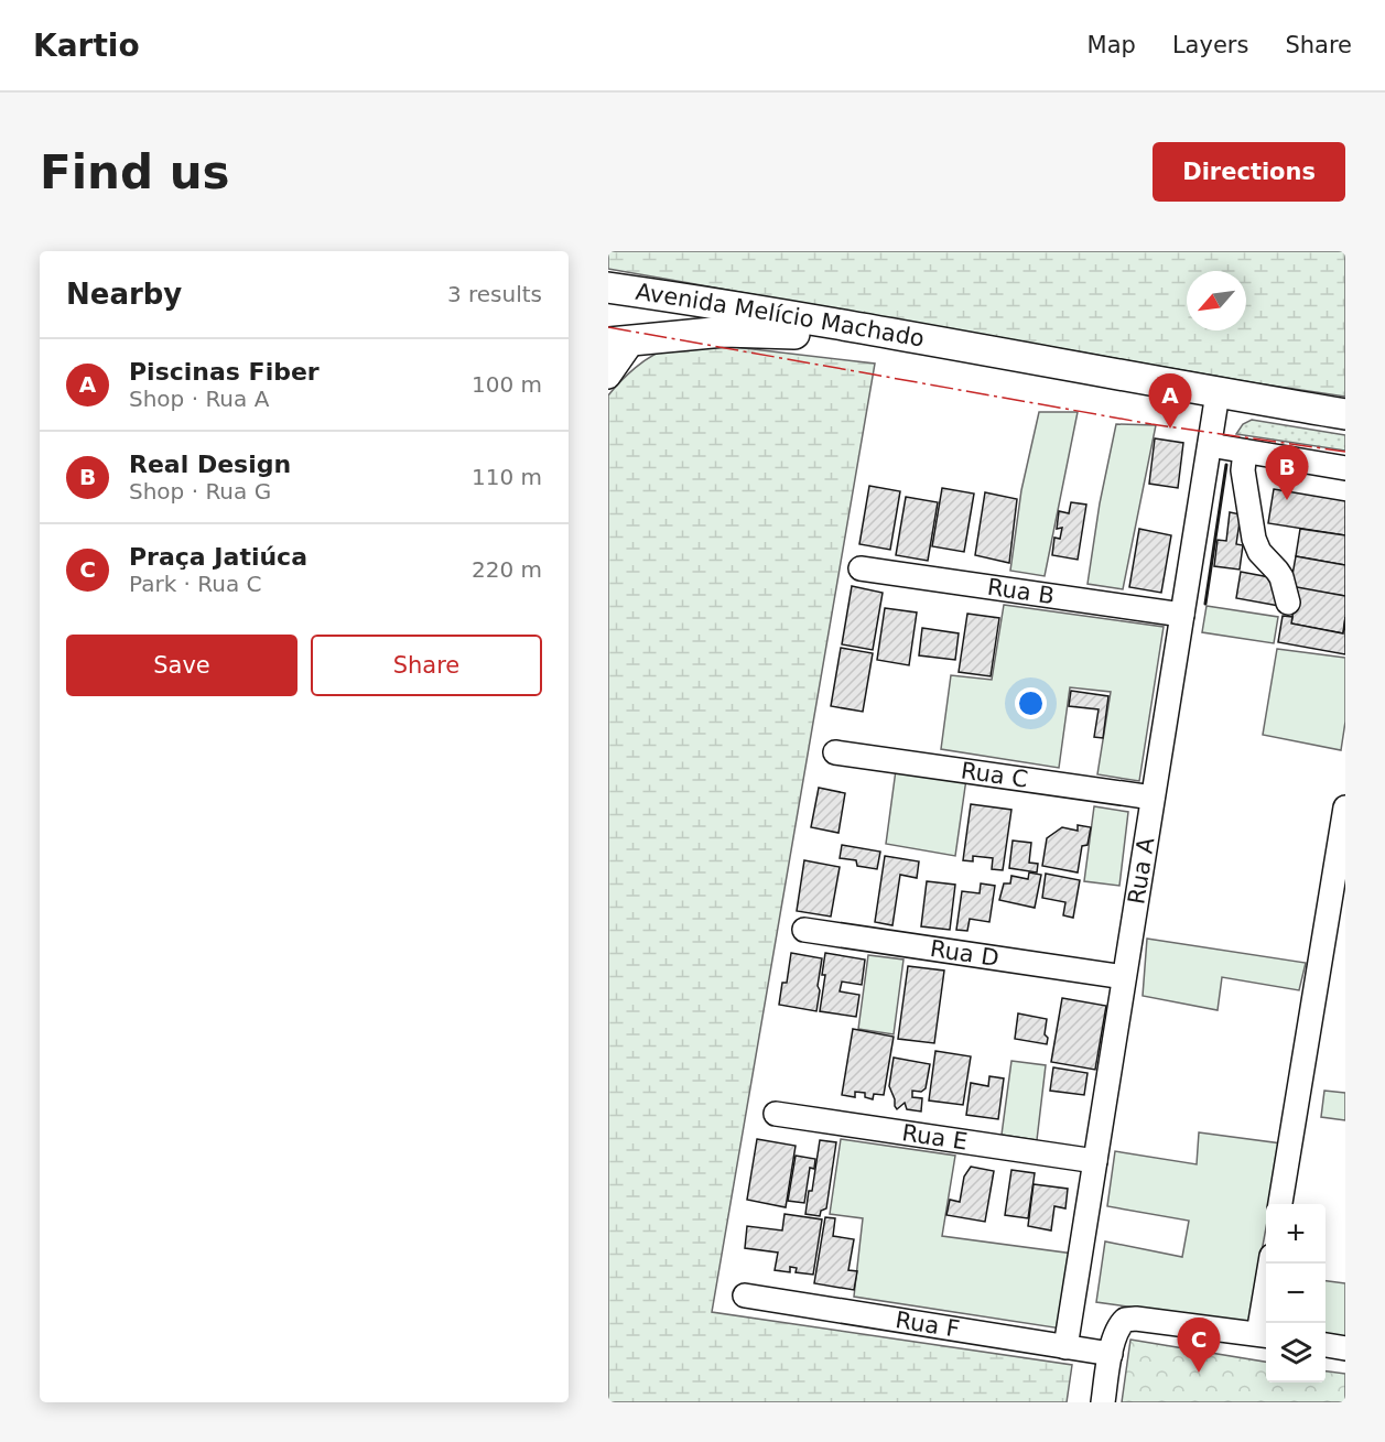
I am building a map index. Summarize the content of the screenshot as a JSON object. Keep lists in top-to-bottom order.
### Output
{
  "streets": {
    "main road": ["Avenida Melício Machado"],
    "street": [
      "Rua B",
      "Rua C",
      "Rua A",
      "Rua D",
      "Rua E",
      "Rua F"
    ]
  },
  "crossings": [
    ["Rua B", "Rua A"],
    ["Rua C", "Rua A"],
    ["Rua A", "Rua D"],
    ["Rua A", "Rua E"],
    ["Rua A", "Rua F"]
  ],
  "north": "bottom left",
  "page": {
    "header": "Kartio",
    "nav": ["Map", "Layers", "Share"],
    "buttons": [
      "Directions",
      ["Save", "Share"]
    ],
    "title": "Find us",
    "heading": ["Nearby", "3 results"],
    "list": [
      {
        "mark": "A",
        "name": "Piscinas Fiber",
        "note": "Shop · Rua A",
        "value": "100 m"
      },
      {
        "mark": "B",
        "name": "Real Design",
        "note": "Shop · Rua G",
        "value": "110 m"
      },
      {
        "mark": "C",
        "name": "Praça Jatiúca",
        "note": "Park · Rua C",
        "value": "220 m"
      }
    ],
    "pins": ["A", "B", "C"],
    "map_buttons": ["+", "−"]
  }
}
